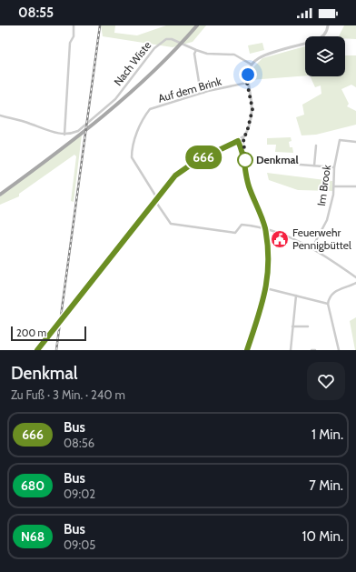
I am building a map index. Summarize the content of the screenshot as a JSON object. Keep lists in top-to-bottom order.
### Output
{
  "streets": {
    "street": ["Nach Wiste", "Auf dem Brink", "Im Brook"]
  },
  "places": {
    "other": ["Denkmal"],
    "public building": ["Feuerwehr Pennigbüttel"]
  },
  "lines": ["bus line 666"],
  "scale_bar": "200 m",
  "page": {
    "status": "08:55",
    "on_map": "666",
    "scale": "200 m",
    "heading": ["Denkmal", "Zu Fuß · 3 Min. · 240 m"],
    "list": [
      {
        "mark": "666",
        "name": "Bus",
        "note": "08:56",
        "value": "1 Min."
      },
      {
        "mark": "680",
        "name": "Bus",
        "note": "09:02",
        "value": "7 Min."
      },
      {
        "mark": "N68",
        "name": "Bus",
        "note": "09:05",
        "value": "10 Min."
      }
    ]
  }
}
